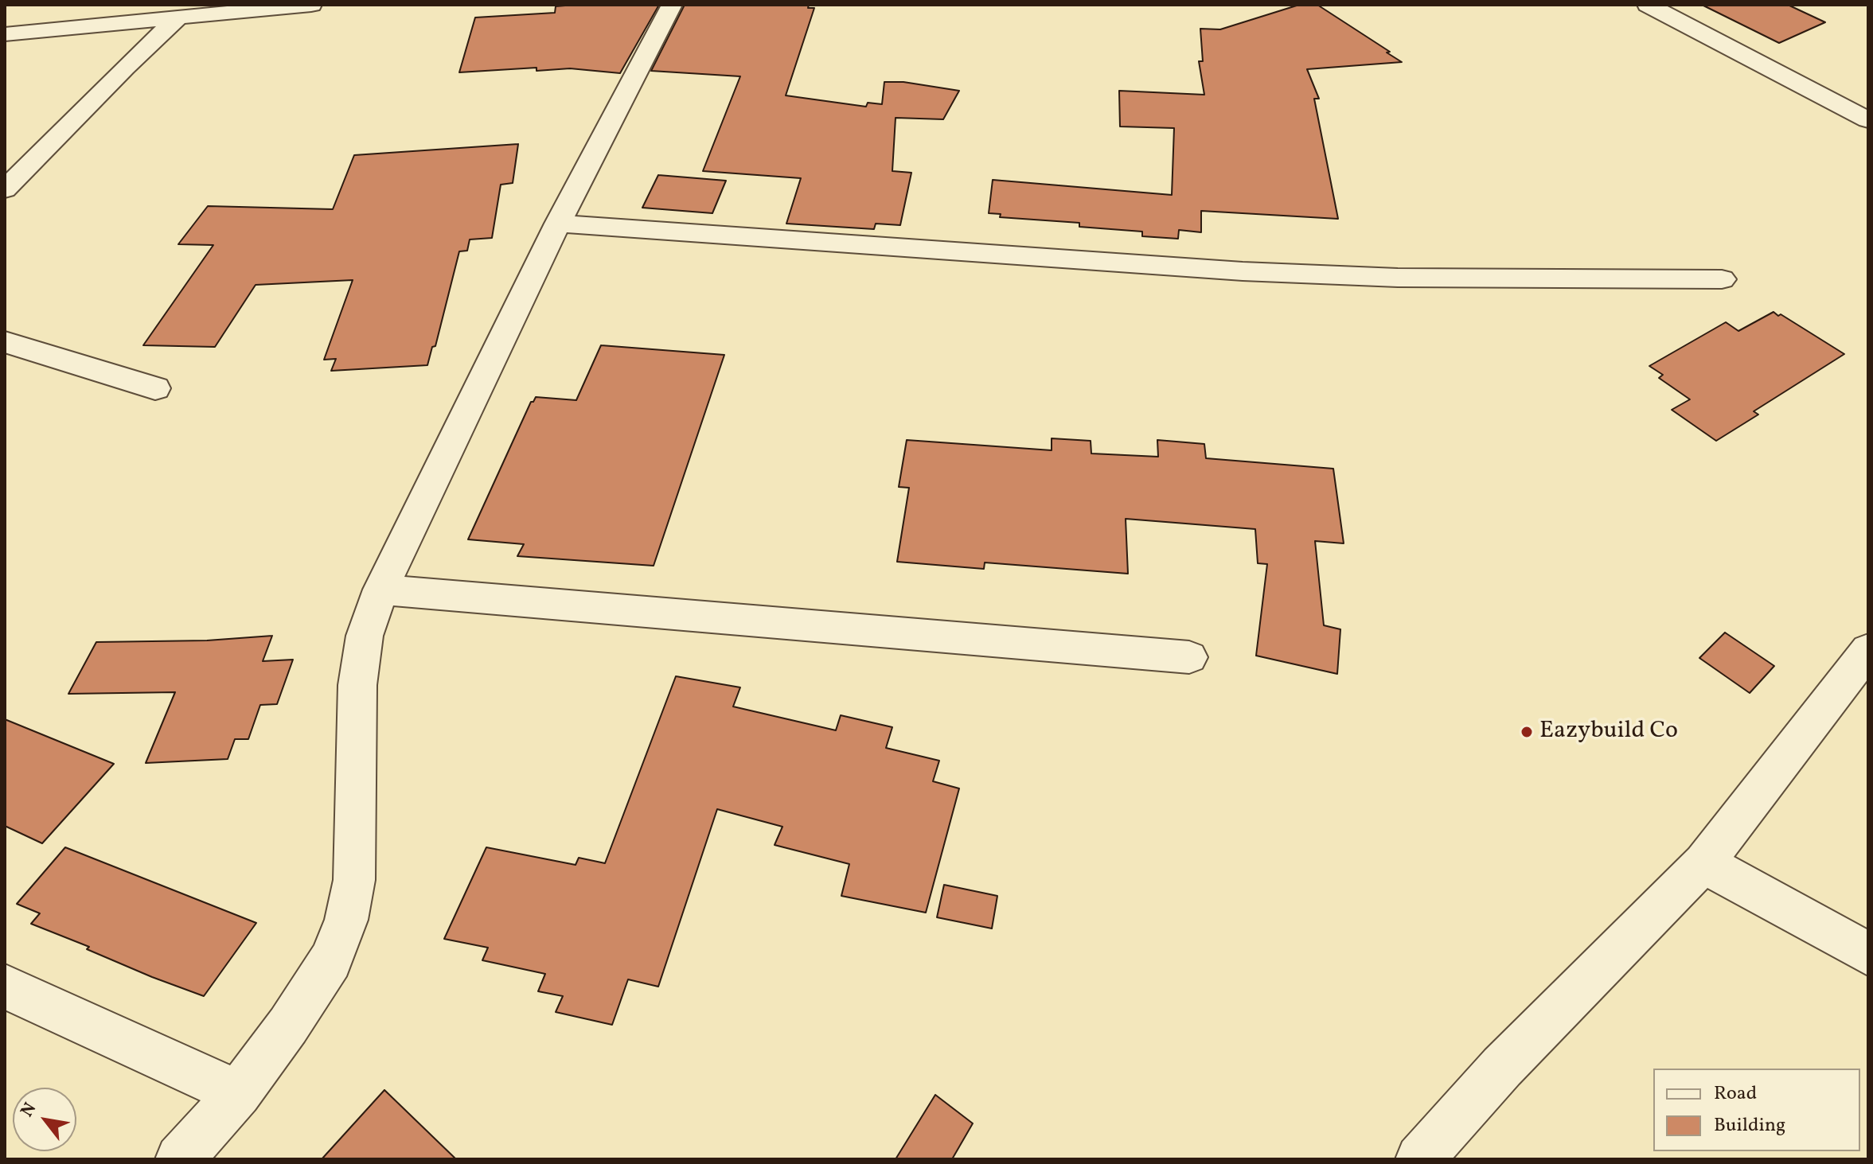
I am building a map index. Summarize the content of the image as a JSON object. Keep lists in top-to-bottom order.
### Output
{
  "places": ["Eazybuild Co"],
  "legend": ["Road", "Building"],
  "north": "top left"
}
